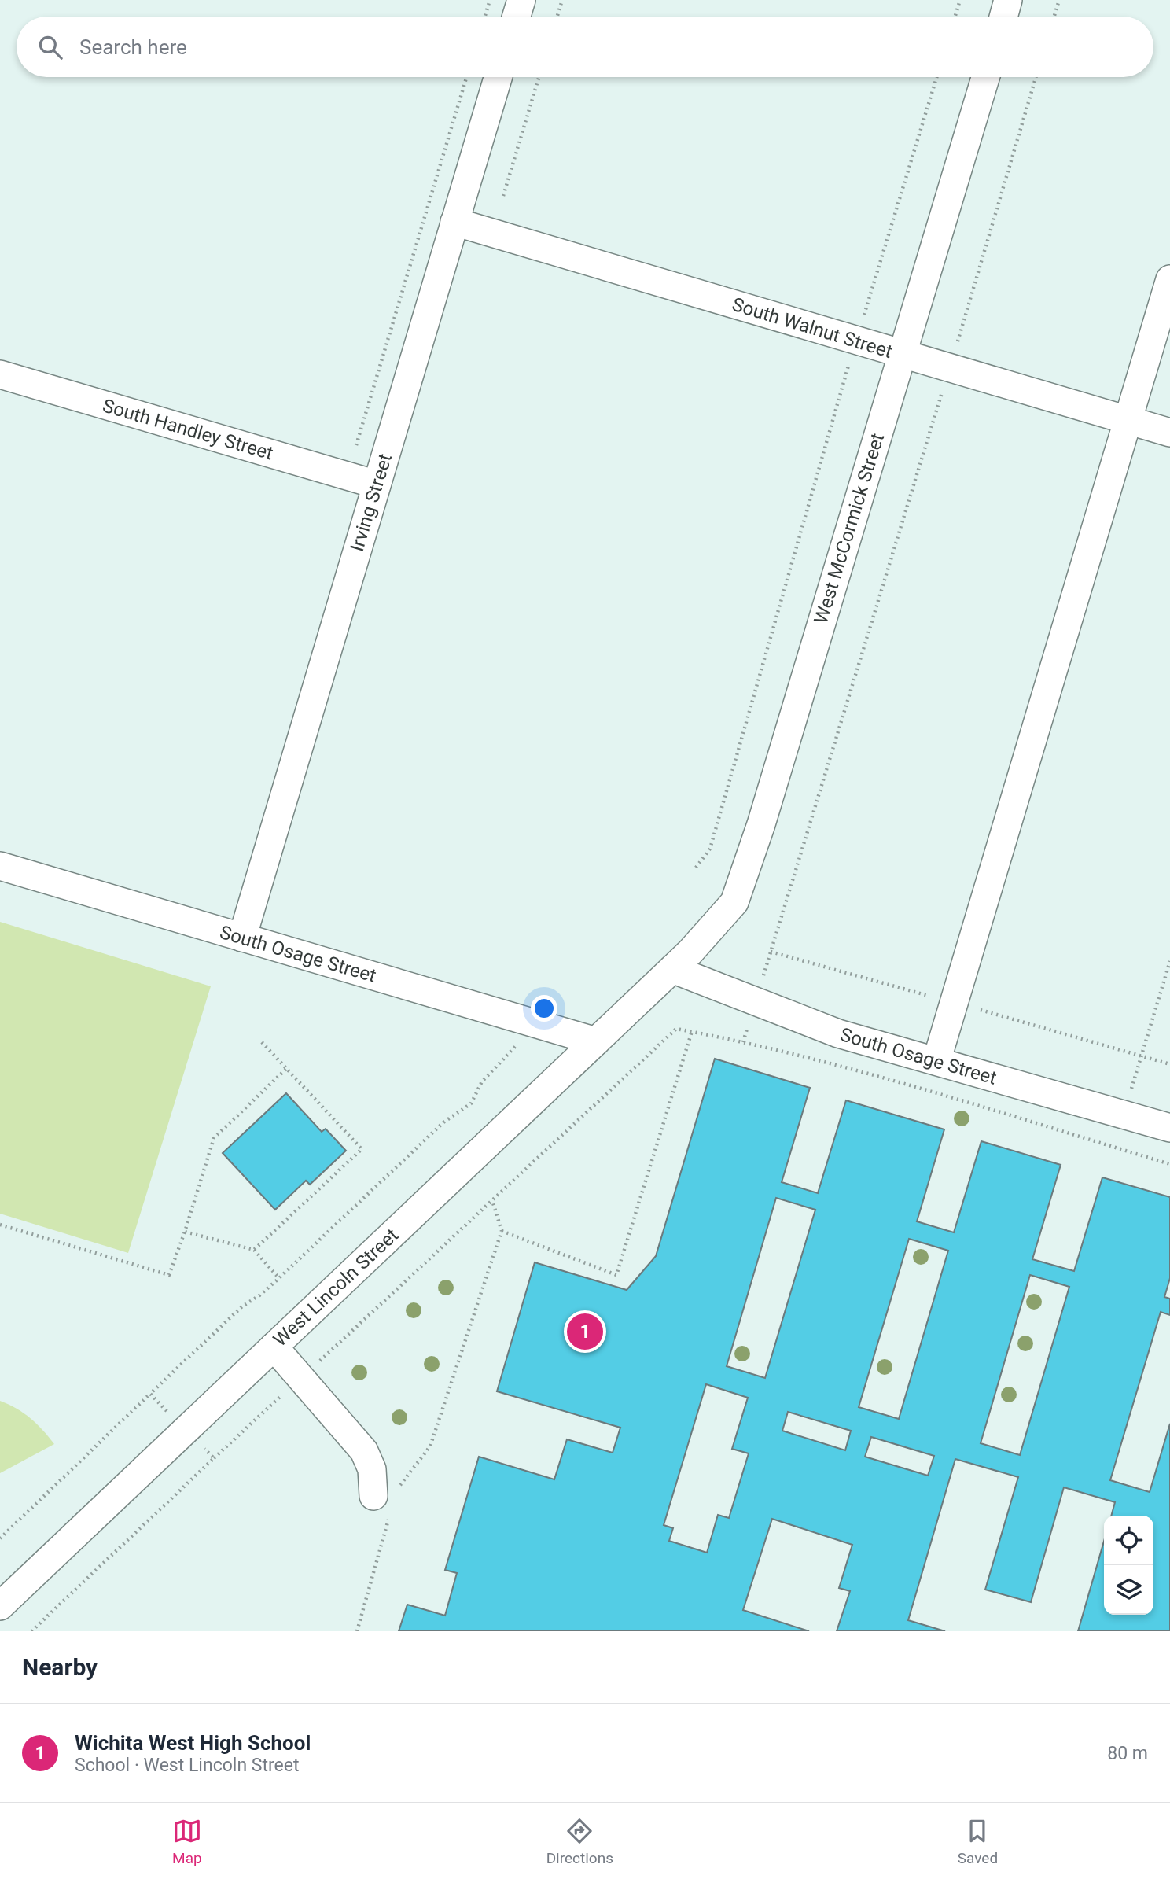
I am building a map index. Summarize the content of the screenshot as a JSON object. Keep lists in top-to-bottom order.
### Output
{
  "streets": {
    "street": [
      "South Walnut Street",
      "South Handley Street",
      "Irving Street",
      "West McCormick Street",
      "South Osage Street",
      "West Lincoln Street"
    ]
  },
  "crossings": [
    ["South Walnut Street", "Irving Street"],
    ["South Walnut Street", "West McCormick Street"],
    ["South Handley Street", "Irving Street"],
    ["Irving Street", "South Osage Street"],
    ["West McCormick Street", "South Osage Street"],
    ["West McCormick Street", "West Lincoln Street"],
    ["South Osage Street", "West Lincoln Street"]
  ],
  "page": {
    "search": "Search here",
    "pins": "1",
    "heading": "Nearby",
    "list": [
      {
        "mark": "1",
        "name": "Wichita West High School",
        "note": "School · West Lincoln Street",
        "value": "80 m"
      }
    ],
    "nav": ["Map", "Directions", "Saved"]
  }
}
